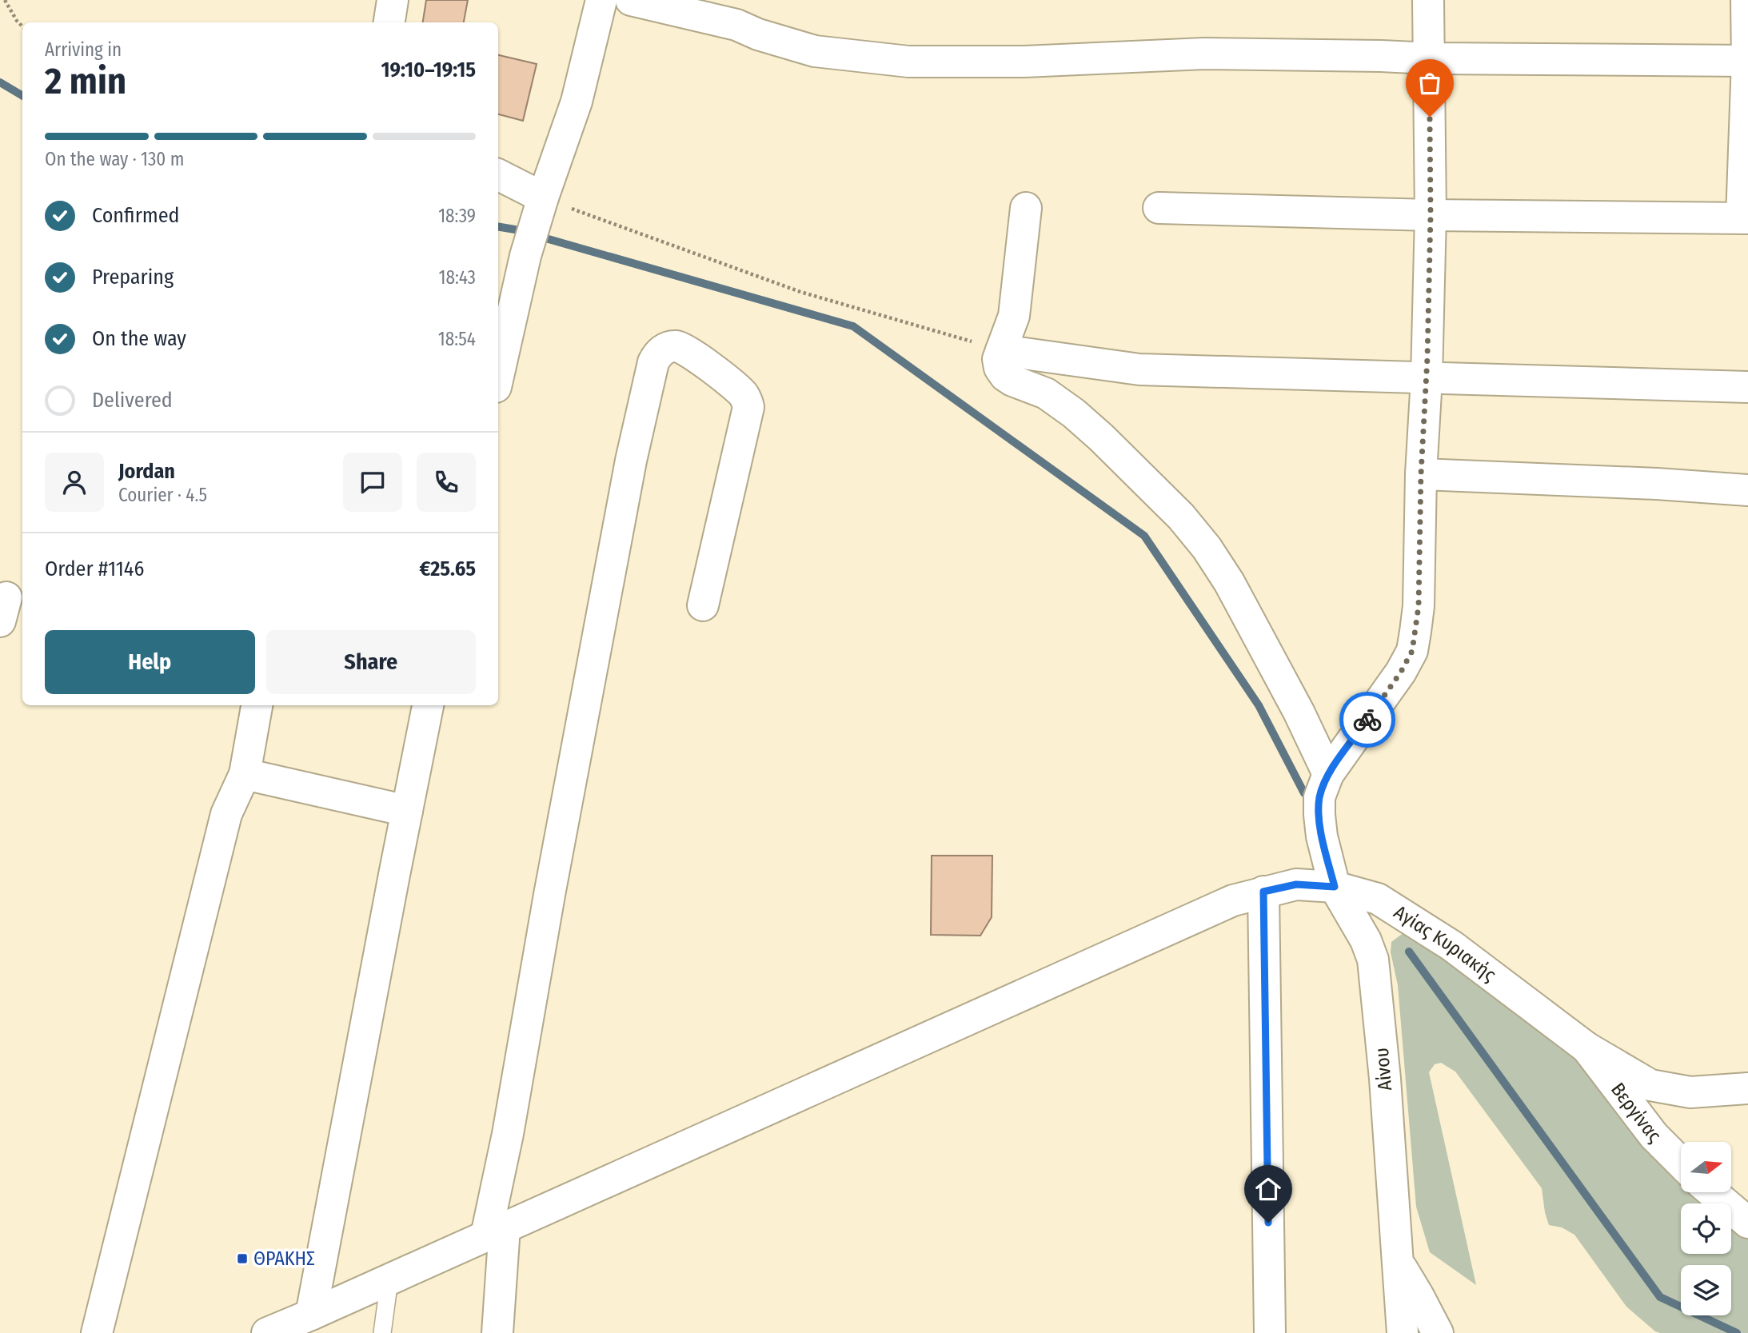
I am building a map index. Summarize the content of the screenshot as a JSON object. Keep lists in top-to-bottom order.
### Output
{
  "streets": {
    "street": ["Αγίας Κυριακής", "Αίνου", "Βεργίνας"]
  },
  "crossings": [
    ["Αγίας Κυριακής", "Αίνου"],
    ["Αγίας Κυριακής", "Βεργίνας"]
  ],
  "places": {
    "transit": ["ΘΡΑΚΗΣ"]
  },
  "north": "right",
  "page": {
    "heading": ["2 min", "Arriving in", "19:10–19:15"],
    "panel": [
      "Jordan",
      "Courier · 4.5",
      "Order #1146",
      "€25.65"
    ],
    "bar": "On the way · 130 m",
    "list": [
      ["Confirmed", "18:39"],
      ["Preparing", "18:43"],
      ["On the way", "18:54"],
      "Delivered"
    ],
    "buttons": ["Help", "Share"]
  }
}
